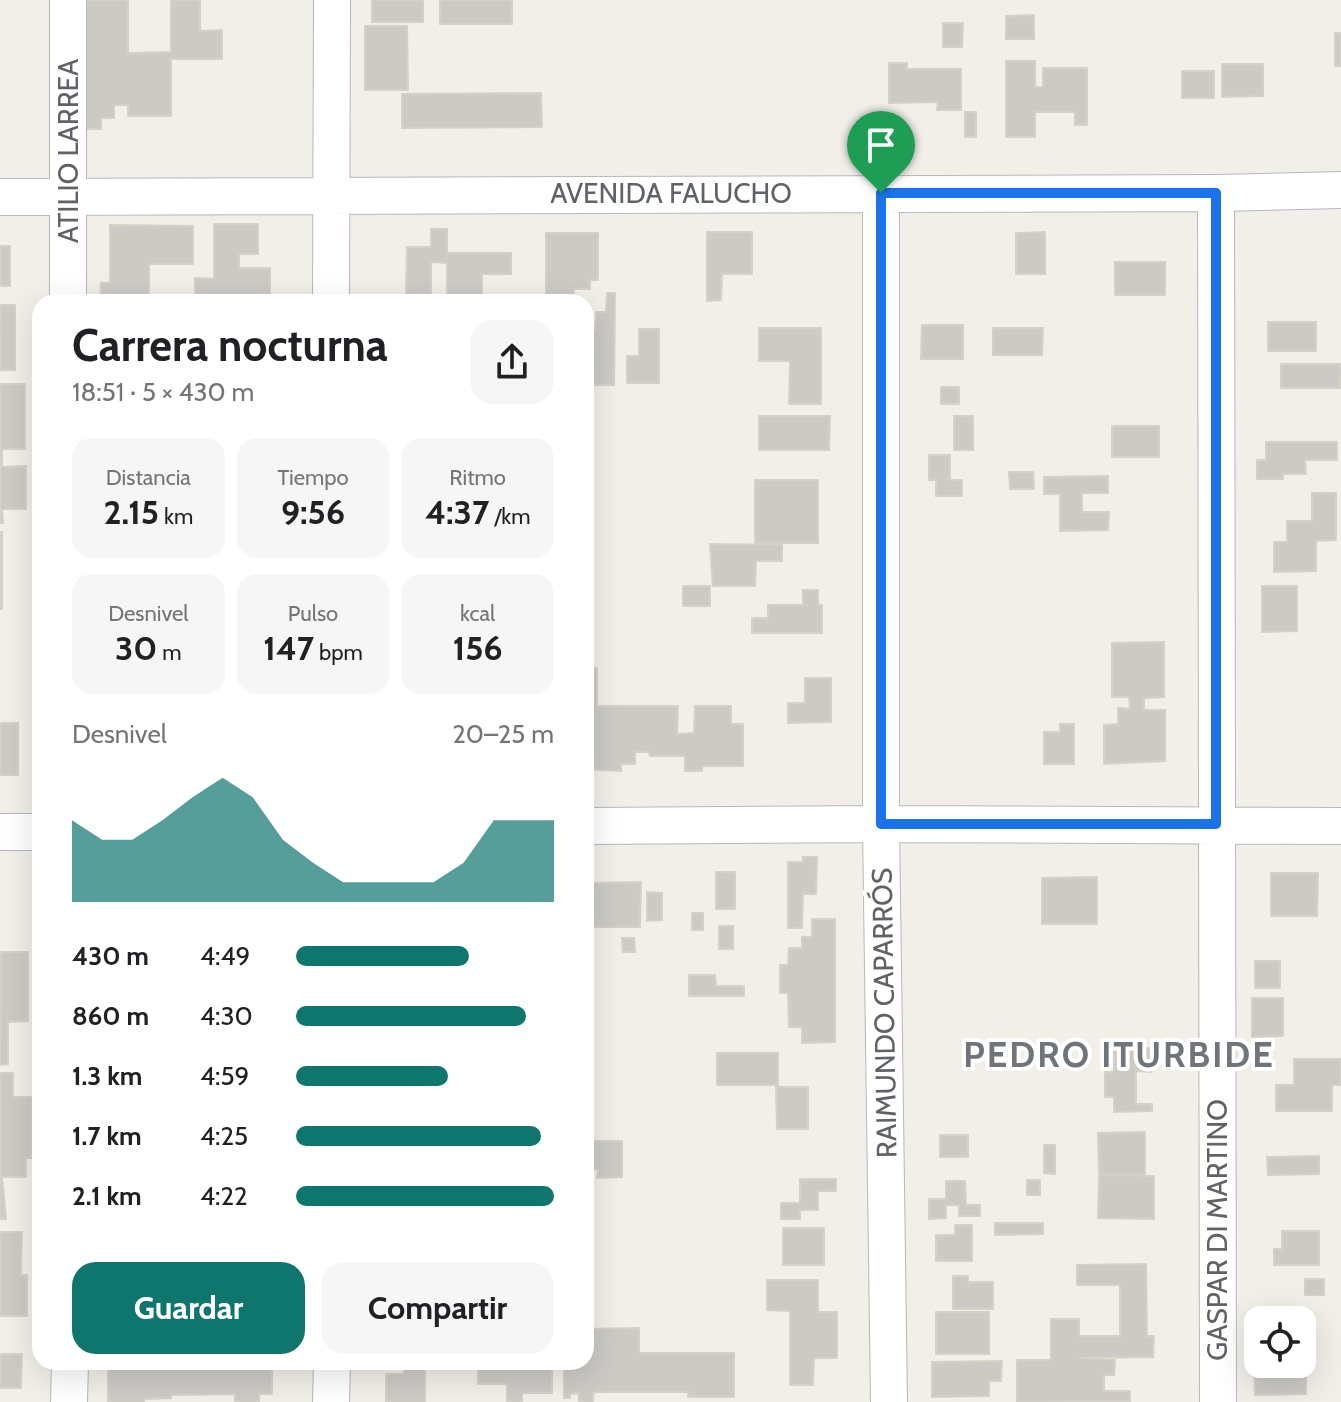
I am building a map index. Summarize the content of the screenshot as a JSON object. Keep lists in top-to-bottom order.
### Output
{
  "streets": {
    "street": [
      "ATILIO LARREA",
      "AVENIDA FALUCHO",
      "RAIMUNDO CAPARRÓS",
      "GASPAR DI MARTINO"
    ]
  },
  "crossings": [
    ["ATILIO LARREA", "AVENIDA FALUCHO"],
    ["AVENIDA FALUCHO", "RAIMUNDO CAPARRÓS"],
    ["AVENIDA FALUCHO", "GASPAR DI MARTINO"]
  ],
  "districts": ["PEDRO ITURBIDE"],
  "page": {
    "heading": ["Carrera nocturna", "18:51 · 5 × 430 m"],
    "stats": [
      ["Distancia", "2.15 km"],
      ["Tiempo", "9:56"],
      ["Ritmo", "4:37 /km"],
      ["Desnivel", "30 m"],
      ["Pulso", "147 bpm"],
      ["kcal", "156"]
    ],
    "chart": ["Desnivel", "20–25 m"],
    "list": [
      {
        "name": "430 m",
        "note": "4:49"
      },
      {
        "name": "860 m",
        "note": "4:30"
      },
      {
        "name": "1.3 km",
        "note": "4:59"
      },
      {
        "name": "1.7 km",
        "note": "4:25"
      },
      {
        "name": "2.1 km",
        "note": "4:22"
      }
    ],
    "buttons": ["Guardar", "Compartir"]
  }
}
